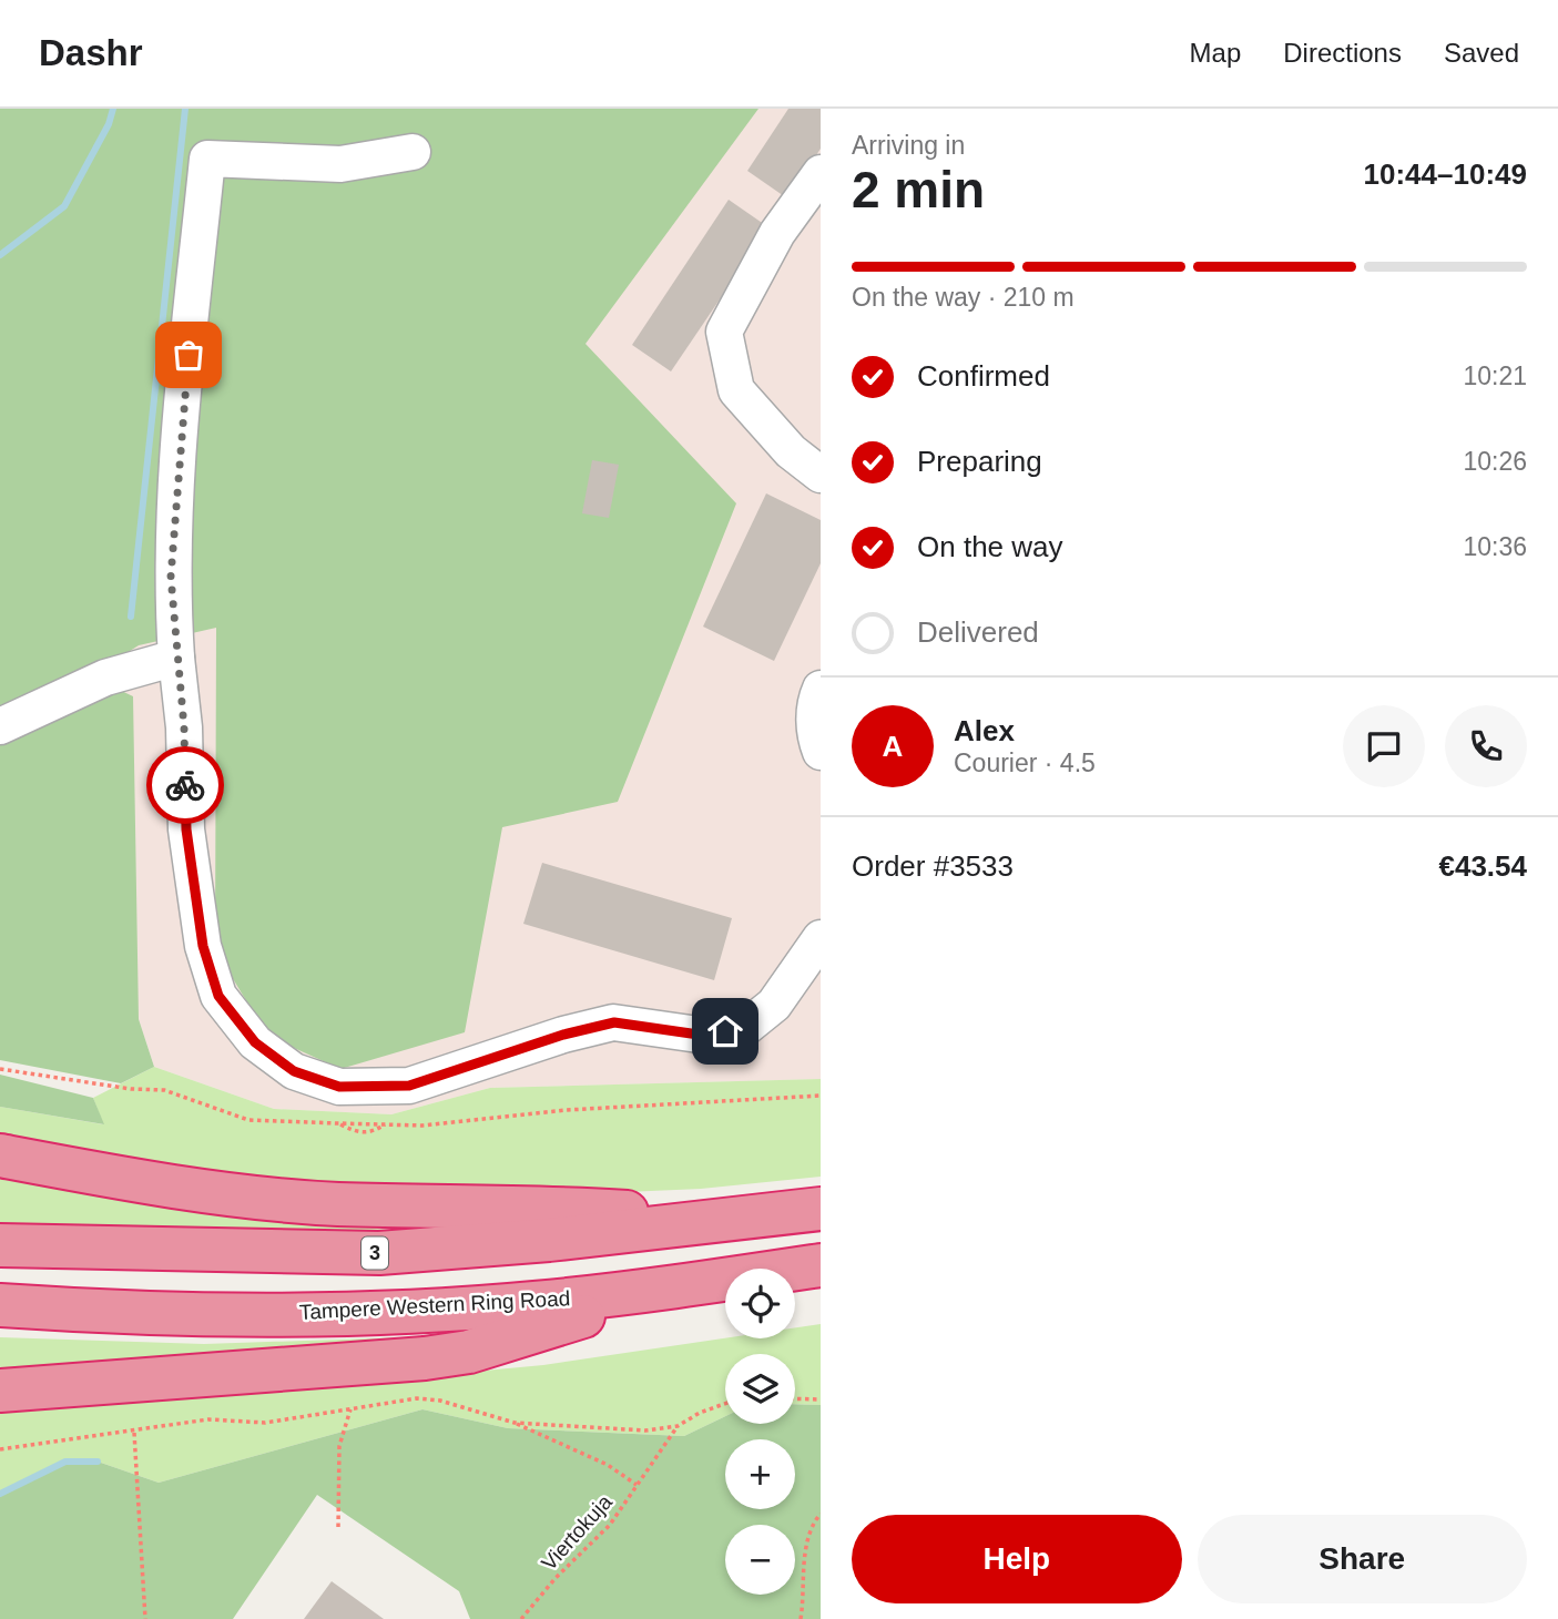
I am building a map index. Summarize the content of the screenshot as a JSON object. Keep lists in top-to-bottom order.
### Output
{
  "streets": {
    "highway": ["3", "Tampere Western Ring Road"],
    "path": ["Viertokuja"]
  },
  "page": {
    "header": "Dashr",
    "nav": ["Map", "Directions", "Saved"],
    "heading": ["2 min", "Arriving in", "10:44–10:49"],
    "panel": [
      "Alex",
      "Courier · 4.5",
      "Order #3533",
      "€43.54"
    ],
    "bar": "On the way · 210 m",
    "list": [
      ["Confirmed", "10:21"],
      ["Preparing", "10:26"],
      ["On the way", "10:36"],
      "Delivered"
    ],
    "round": "A",
    "map_buttons": ["+", "−"],
    "buttons": ["Help", "Share"]
  }
}
